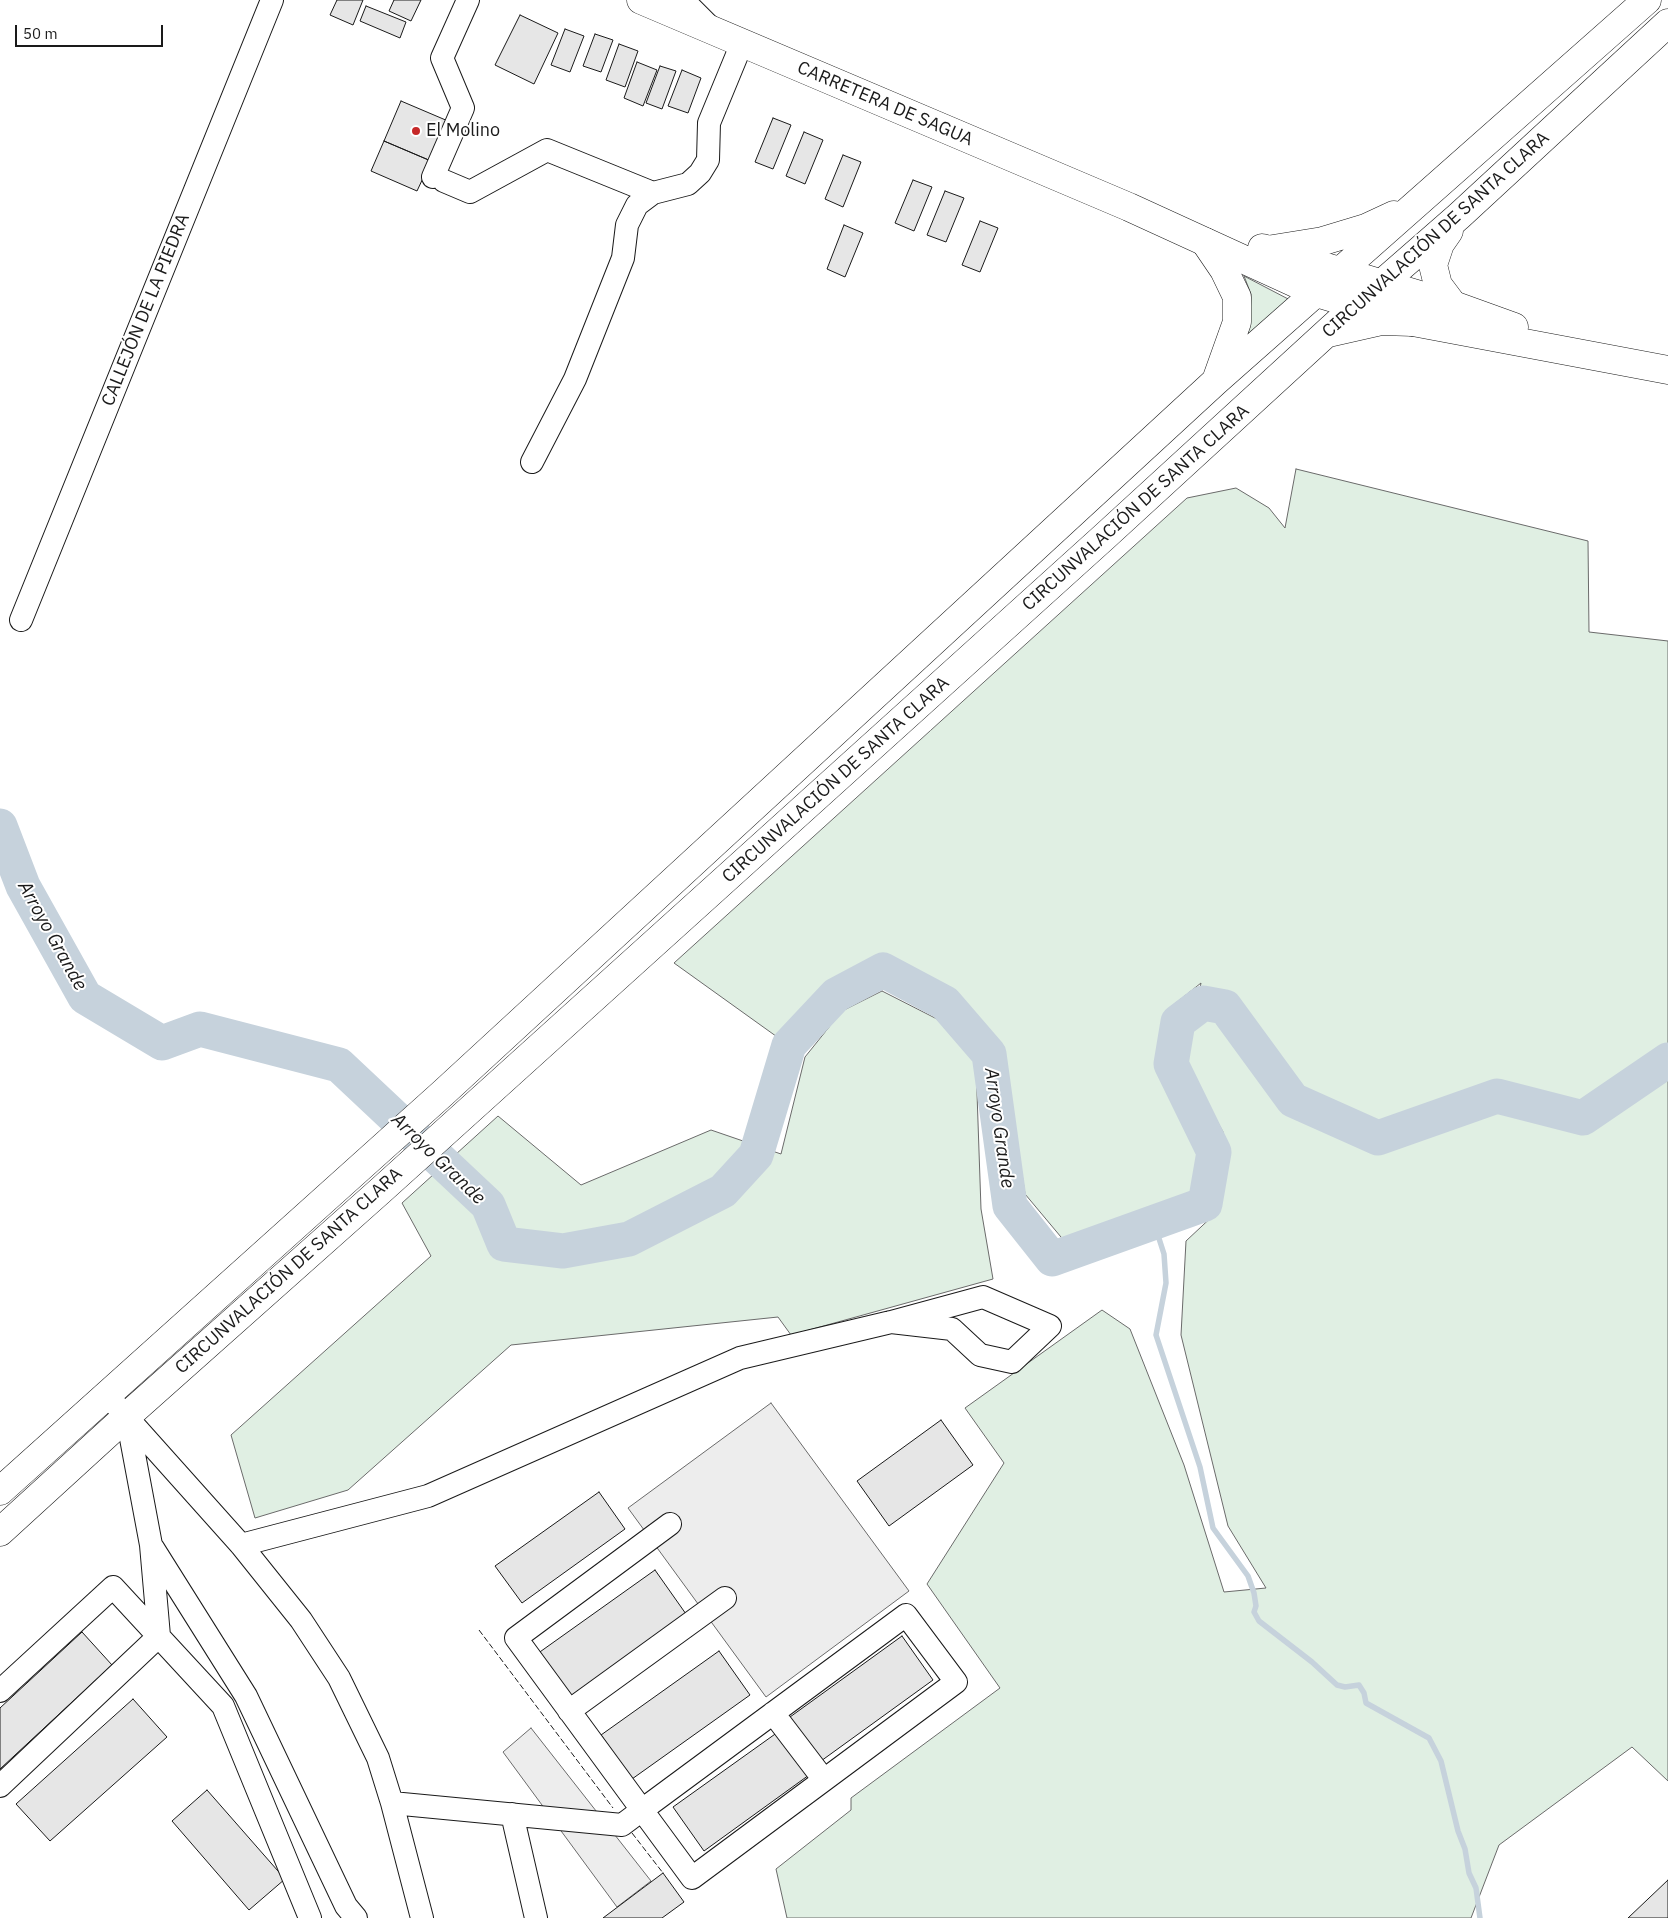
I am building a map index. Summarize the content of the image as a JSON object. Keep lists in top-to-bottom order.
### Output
{
  "streets": {
    "main road": ["CARRETERA DE SAGUA", "CIRCUNVALACIÓN DE SANTA CLARA"],
    "street": ["CALLEJÓN DE LA PIEDRA"]
  },
  "crossings": [
    ["CARRETERA DE SAGUA", "CIRCUNVALACIÓN DE SANTA CLARA"]
  ],
  "water": ["Arroyo Grande"],
  "places": ["El Molino"],
  "scale_bar": "50 m"
}
